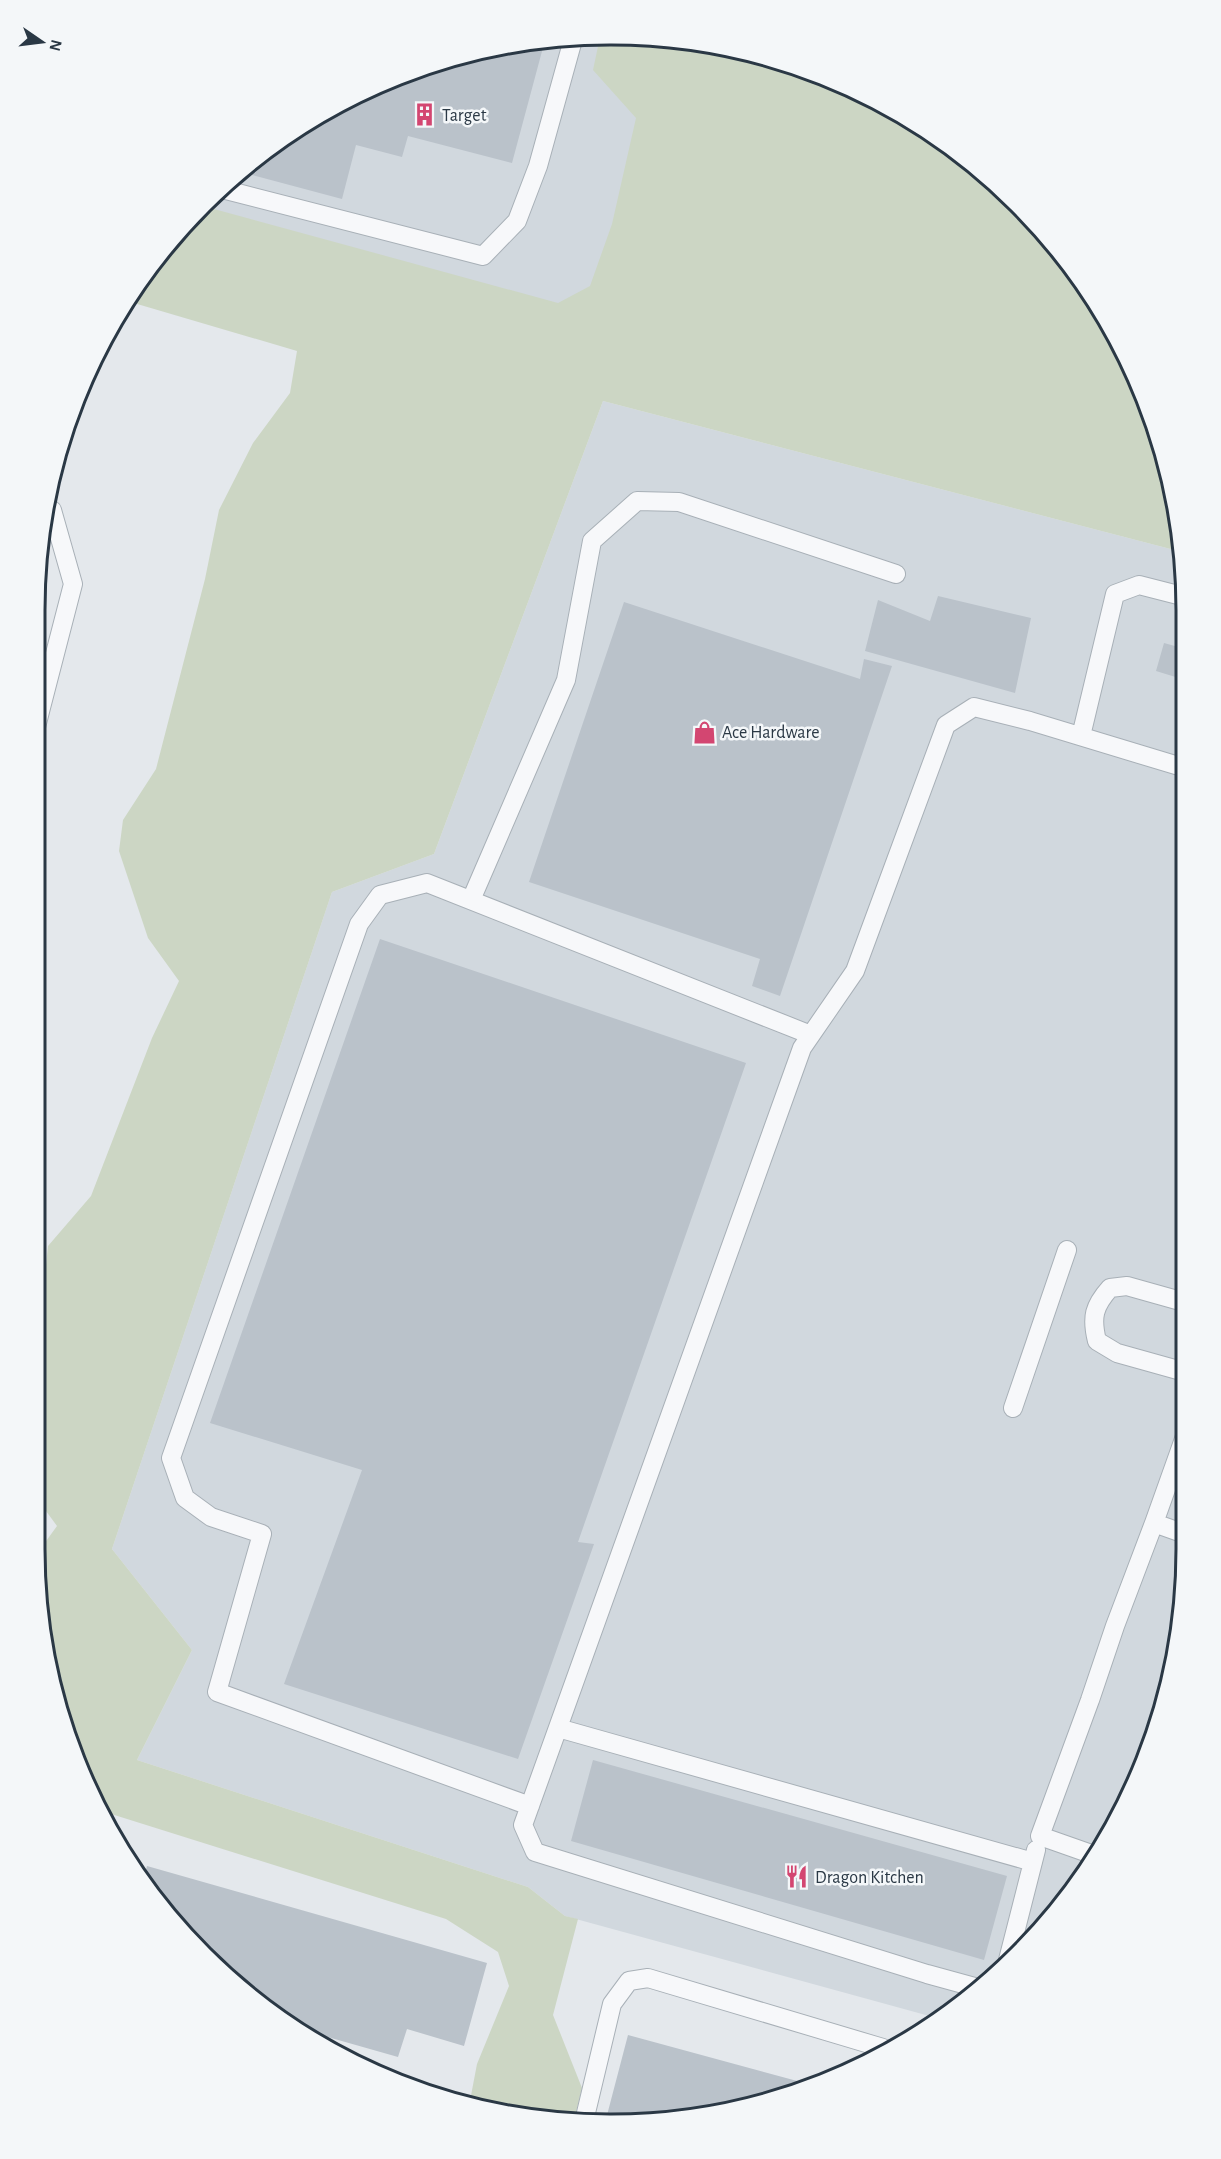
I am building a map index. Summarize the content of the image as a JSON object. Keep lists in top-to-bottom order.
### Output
{
  "places": {
    "building": ["Target"],
    "shop": ["Ace Hardware"],
    "restaurant": ["Dragon Kitchen"]
  },
  "north": "right"
}
